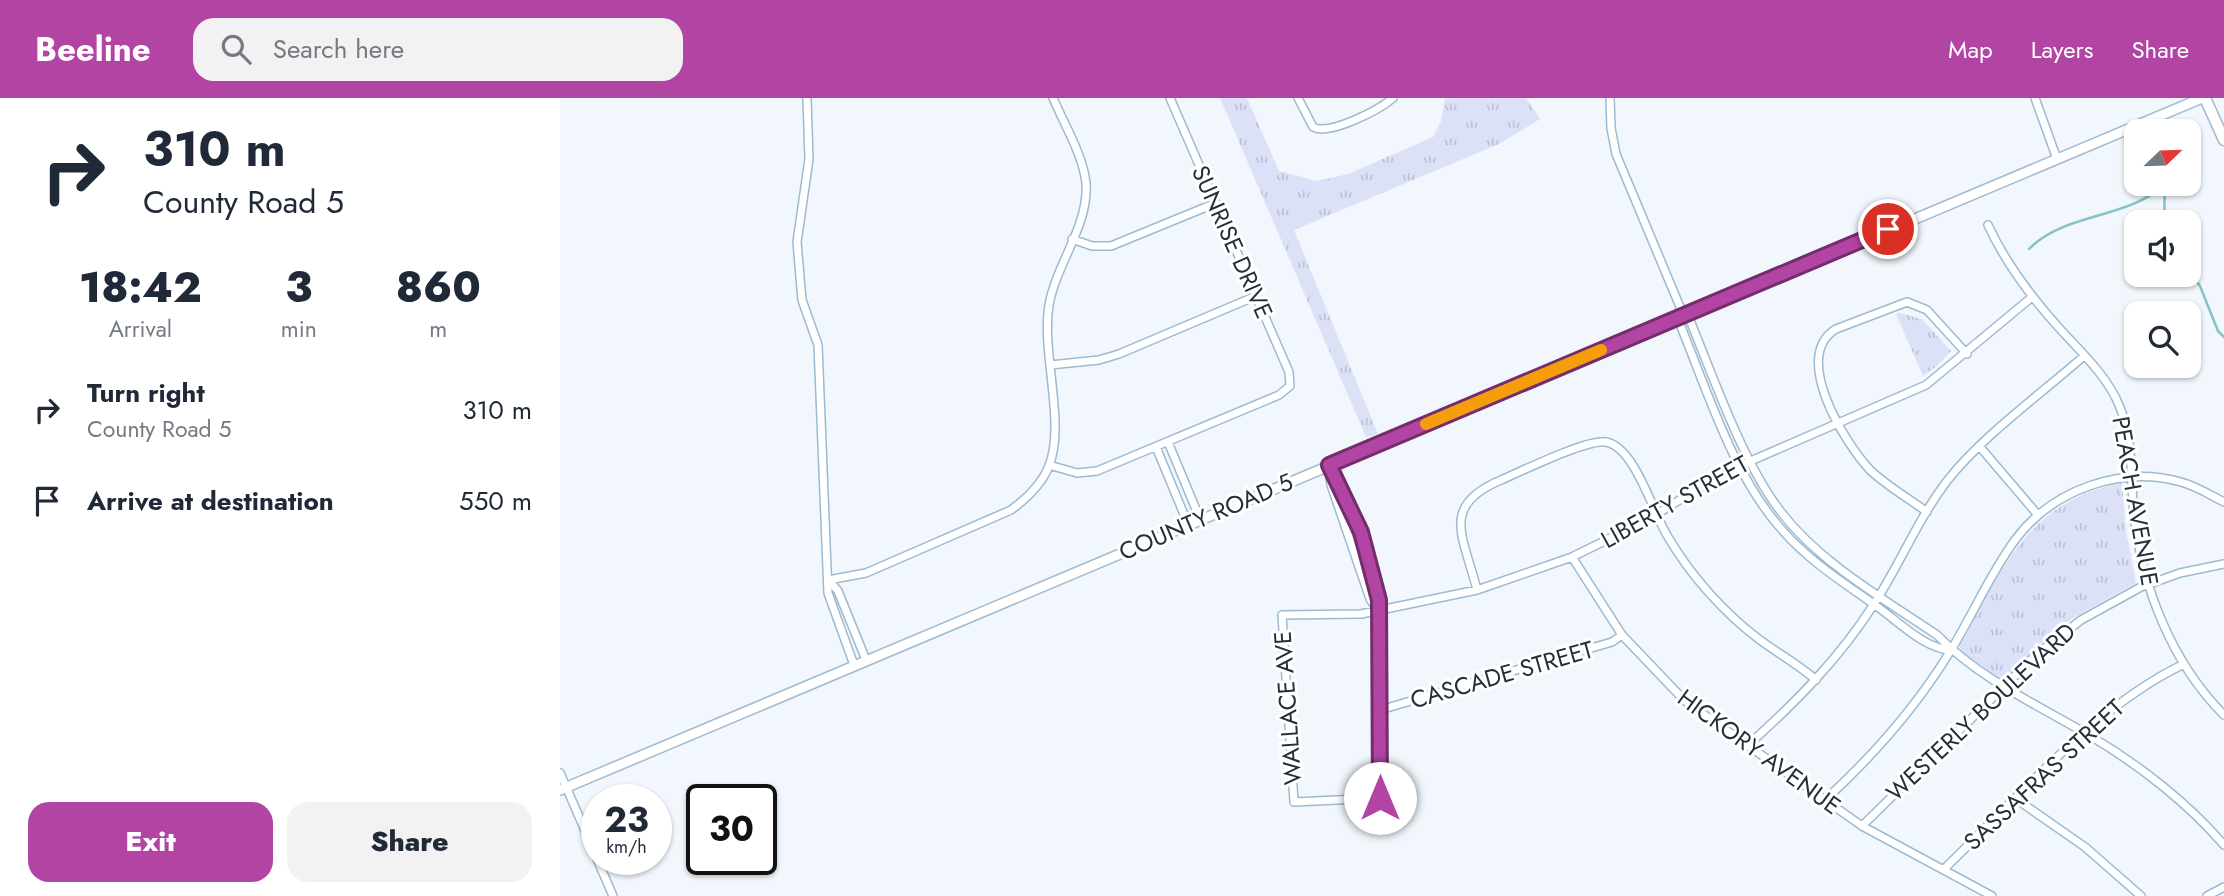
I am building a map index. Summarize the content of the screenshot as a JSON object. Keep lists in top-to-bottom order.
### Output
{
  "streets": {
    "street": [
      "SUNRISE DRIVE",
      "PEACH AVENUE",
      "LIBERTY STREET",
      "COUNTY ROAD 5",
      "CASCADE STREET",
      "WALLACE AVE",
      "WESTERLY BOULEVARD",
      "HICKORY AVENUE",
      "SASSAFRAS STREET"
    ]
  },
  "crossings": [
    ["PEACH AVENUE", "LIBERTY STREET"],
    ["PEACH AVENUE", "WESTERLY BOULEVARD"],
    ["PEACH AVENUE", "SASSAFRAS STREET"],
    ["LIBERTY STREET", "WALLACE AVE"],
    ["LIBERTY STREET", "HICKORY AVENUE"],
    ["CASCADE STREET", "WALLACE AVE"],
    ["CASCADE STREET", "HICKORY AVENUE"],
    ["WESTERLY BOULEVARD", "HICKORY AVENUE"],
    ["HICKORY AVENUE", "SASSAFRAS STREET"]
  ],
  "north": "top right",
  "page": {
    "header": "Beeline",
    "search": "Search here",
    "nav": ["Map", "Layers", "Share"],
    "turn": ["310 m", "County Road 5"],
    "eta": [
      "18:42",
      "Arrival",
      "3",
      "min",
      "860",
      "m"
    ],
    "list": [
      {
        "name": "Turn right",
        "note": "County Road 5",
        "value": "310 m"
      },
      {
        "name": "Arrive at destination",
        "value": "550 m"
      }
    ],
    "speed": "23 km/h",
    "limit": "30",
    "buttons": ["Exit", "Share"]
  }
}
